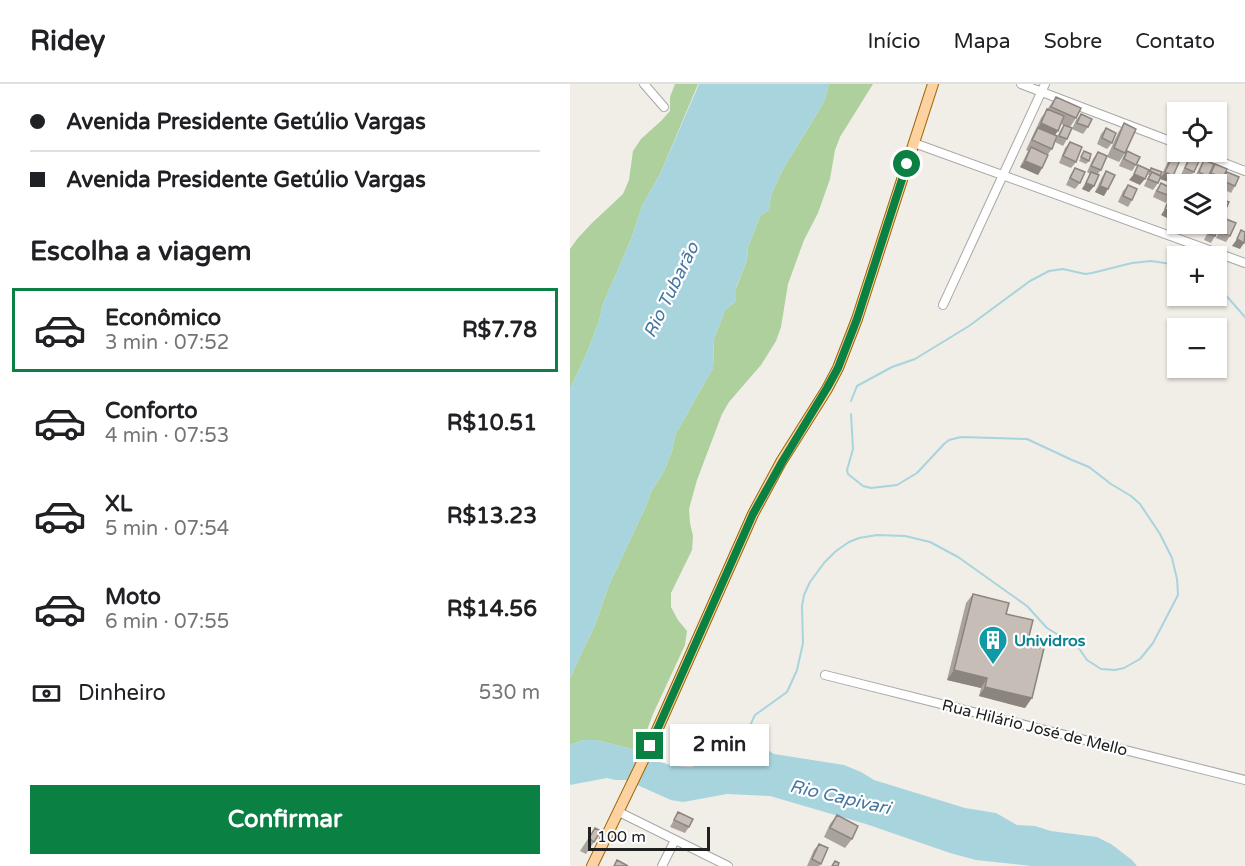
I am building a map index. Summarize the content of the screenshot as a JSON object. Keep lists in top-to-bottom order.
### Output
{
  "streets": {
    "street": ["Rua Hilário José de Mello"]
  },
  "water": ["Rio Tubarão", "Rio Capivari"],
  "places": {
    "building": ["Unividros"]
  },
  "scale_bar": "100 m",
  "page": {
    "header": "Ridey",
    "nav": [
      "Início",
      "Mapa",
      "Sobre",
      "Contato"
    ],
    "banner": ["Avenida Presidente Getúlio Vargas", "Avenida Presidente Getúlio Vargas"],
    "map_buttons": ["+", "−"],
    "heading": "Escolha a viagem",
    "list": [
      {
        "name": "Econômico",
        "note": "3 min · 07:52",
        "value": "R$7.78"
      },
      {
        "name": "Conforto",
        "note": "4 min · 07:53",
        "value": "R$10.51"
      },
      {
        "name": "XL",
        "note": "5 min · 07:54",
        "value": "R$13.23"
      },
      {
        "name": "Moto",
        "note": "6 min · 07:55",
        "value": "R$14.56"
      }
    ],
    "pay": ["Dinheiro", "530 m"],
    "bubble": "2 min",
    "buttons": "Confirmar",
    "scale": "100 m"
  }
}
